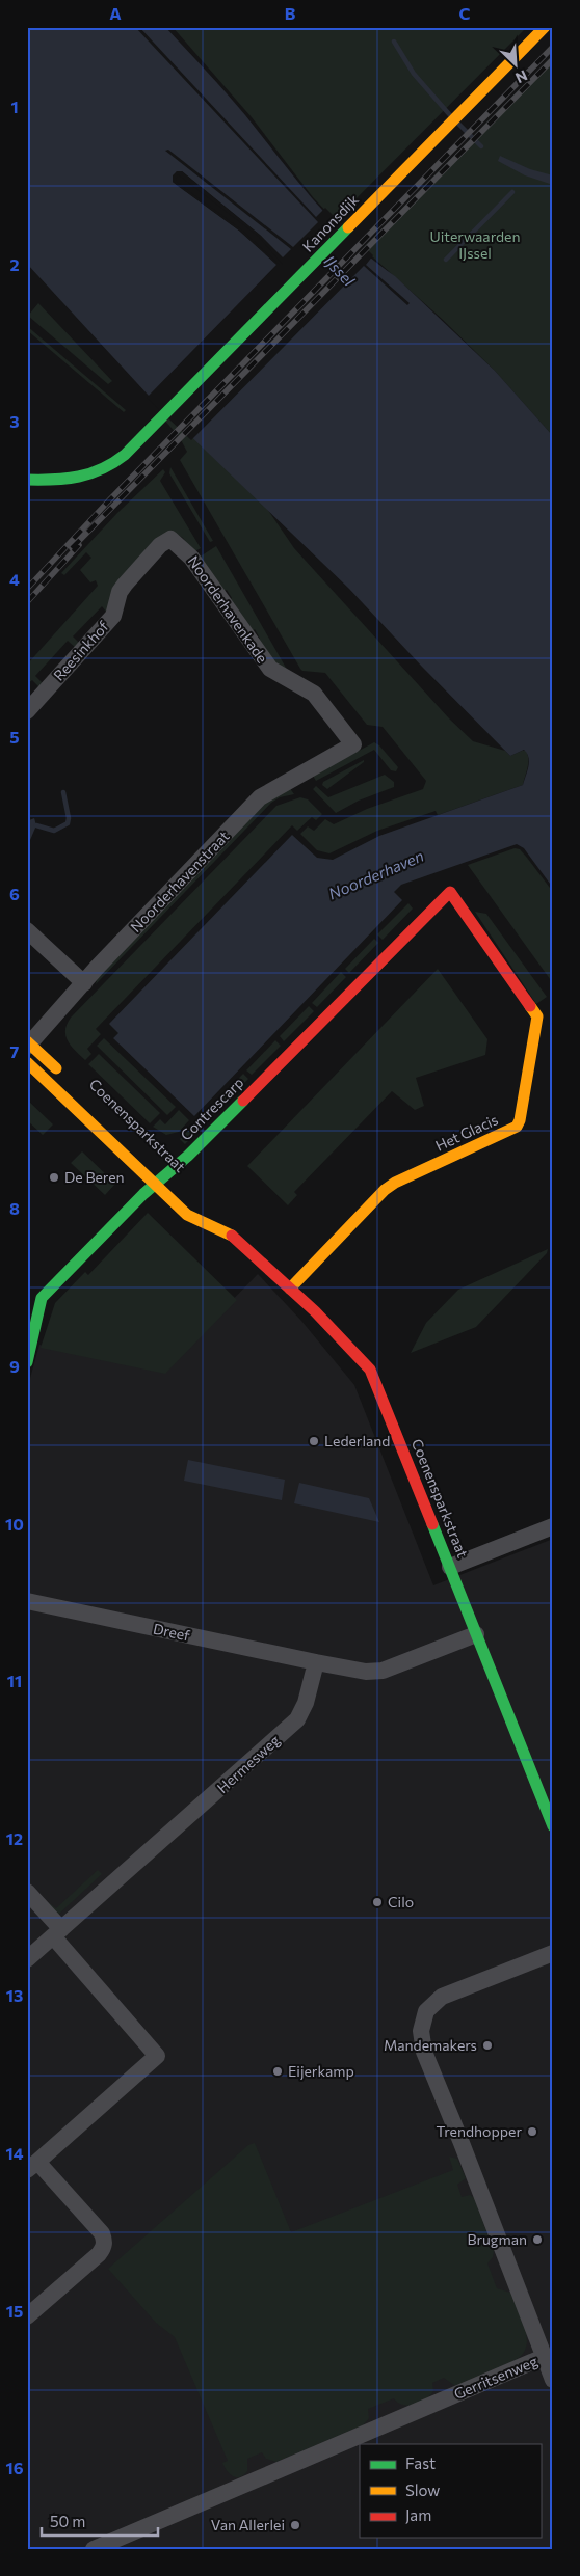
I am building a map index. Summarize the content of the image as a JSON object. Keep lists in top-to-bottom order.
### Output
{
  "streets": {
    "street": [
      "Kanonsdijk",
      "Noorderhavenkade",
      "Reesinkhof",
      "Noorderhavenstraat",
      "Contrescarp",
      "Coenensparkstraat",
      "Het Glacis",
      "Dreef",
      "Hermesweg",
      "Gerritsenweg"
    ]
  },
  "crossings": [
    ["Noorderhavenkade", "Reesinkhof"],
    ["Noorderhavenkade", "Noorderhavenstraat"],
    ["Noorderhavenstraat", "Coenensparkstraat"],
    ["Contrescarp", "Coenensparkstraat"],
    ["Contrescarp", "Het Glacis"],
    ["Coenensparkstraat", "Het Glacis"],
    ["Dreef", "Hermesweg"]
  ],
  "water": ["IJssel", "Noorderhaven"],
  "parks": ["Uiterwaarden IJssel"],
  "places": [
    "De Beren",
    "Lederland",
    "Cilo",
    "Mandemakers",
    "Eijerkamp",
    "Trendhopper",
    "Brugman",
    "Van Allerlei"
  ],
  "legend": ["Fast", "Slow", "Jam"],
  "scale_bar": "50 m",
  "north": "bottom right",
  "grid": {
    "columns": ["A", "B", "C"],
    "rows": [
      "1",
      "2",
      "3",
      "4",
      "5",
      "6",
      "7",
      "8",
      "9",
      "10",
      "11",
      "12",
      "13",
      "14",
      "15",
      "16"
    ]
  }
}
